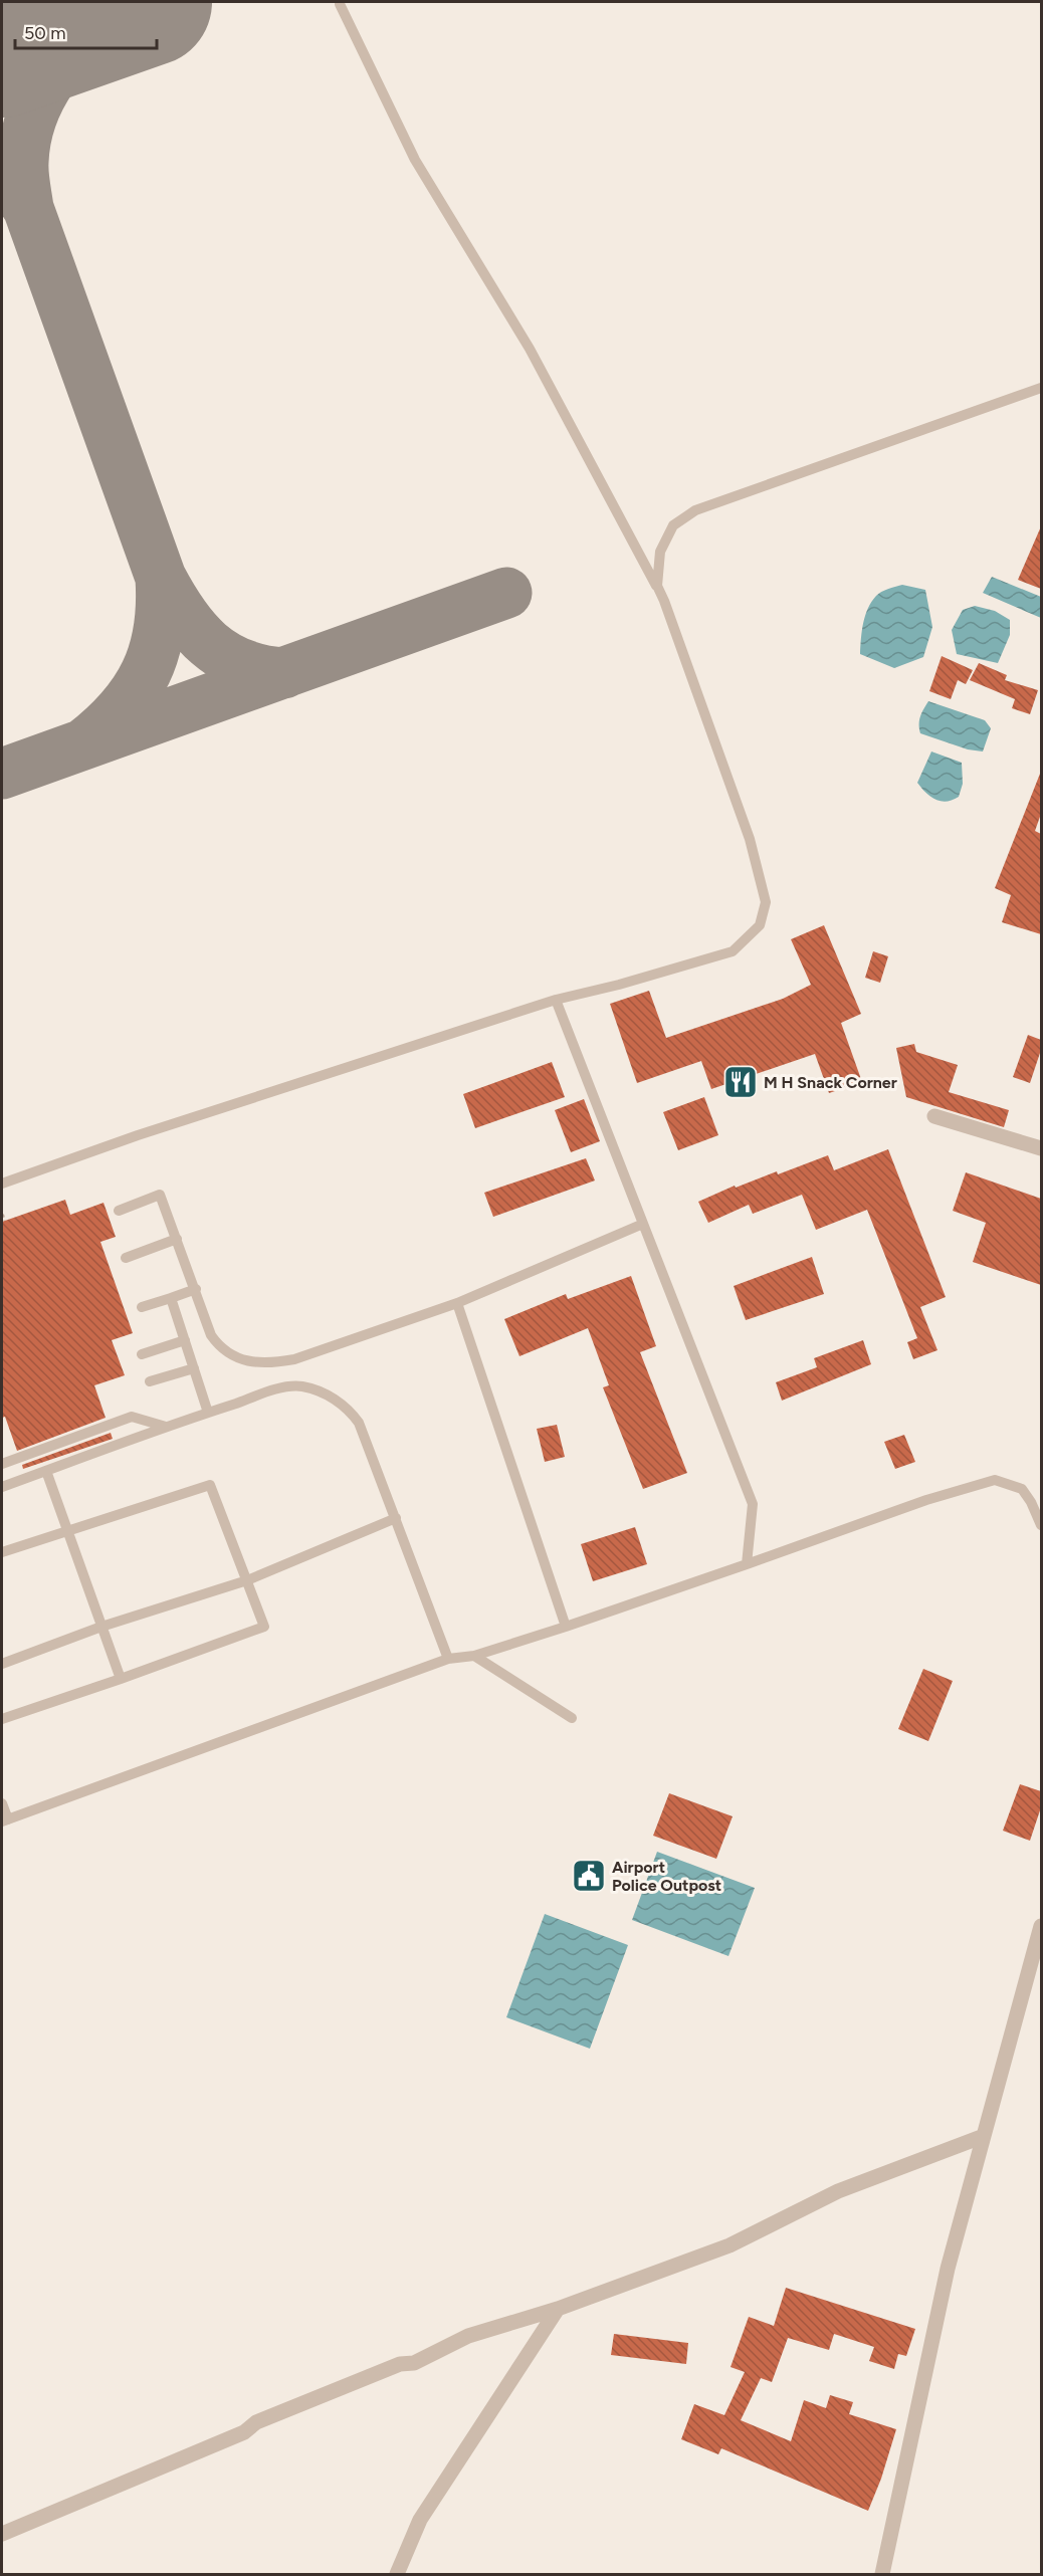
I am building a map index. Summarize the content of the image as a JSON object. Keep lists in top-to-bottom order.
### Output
{
  "places": {
    "restaurant": ["M H Snack Corner"],
    "public building": ["Airport Police Outpost"]
  },
  "scale_bar": "50 m"
}
